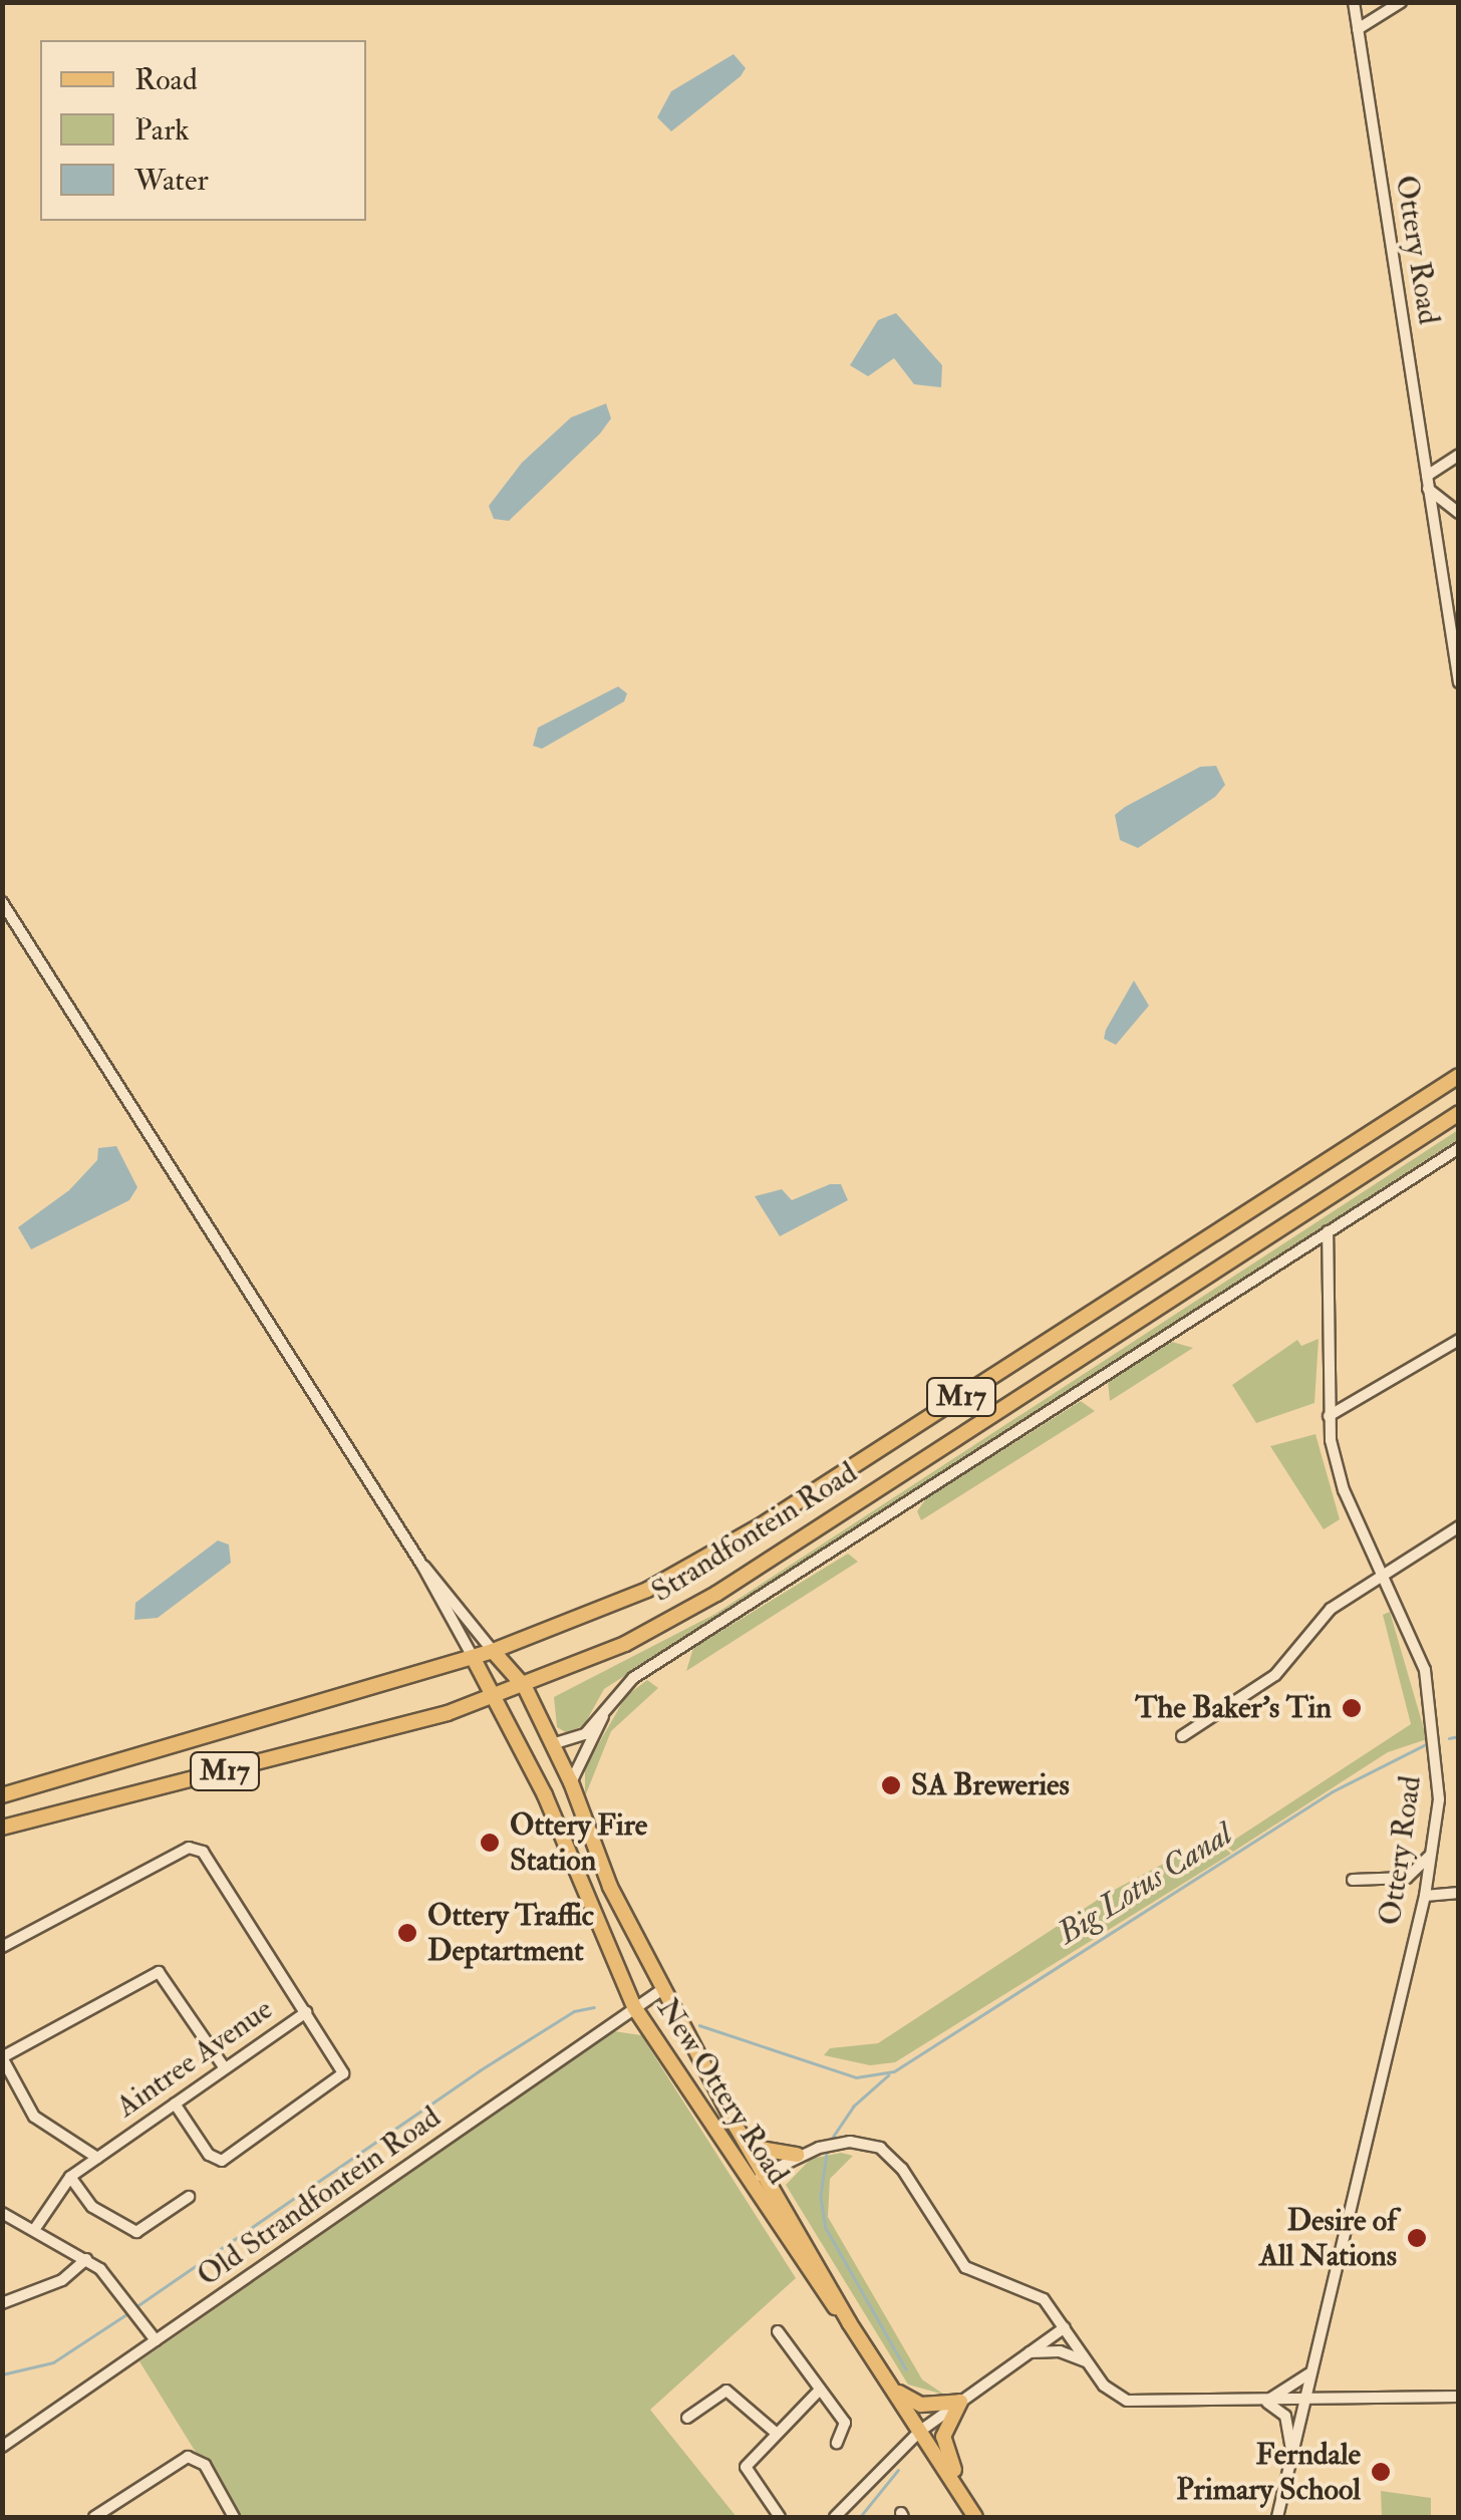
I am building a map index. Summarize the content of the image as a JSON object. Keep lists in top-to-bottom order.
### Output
{
  "streets": {
    "main road": ["M17", "Strandfontein Road", "New Ottery Road"],
    "street": ["Ottery Road", "Aintree Avenue", "Old Strandfontein Road"]
  },
  "crossings": [
    ["Ottery Road", "Strandfontein Road"],
    ["Strandfontein Road", "New Ottery Road"],
    ["New Ottery Road", "Old Strandfontein Road"]
  ],
  "water": ["Big Lotus Canal"],
  "places": [
    "The Baker's Tin",
    "SA Breweries",
    "Ottery Fire Station",
    "Ottery Traffic Deptartment",
    "Desire of All Nations",
    "Ferndale Primary School"
  ],
  "legend": ["Road", "Park", "Water"]
}
